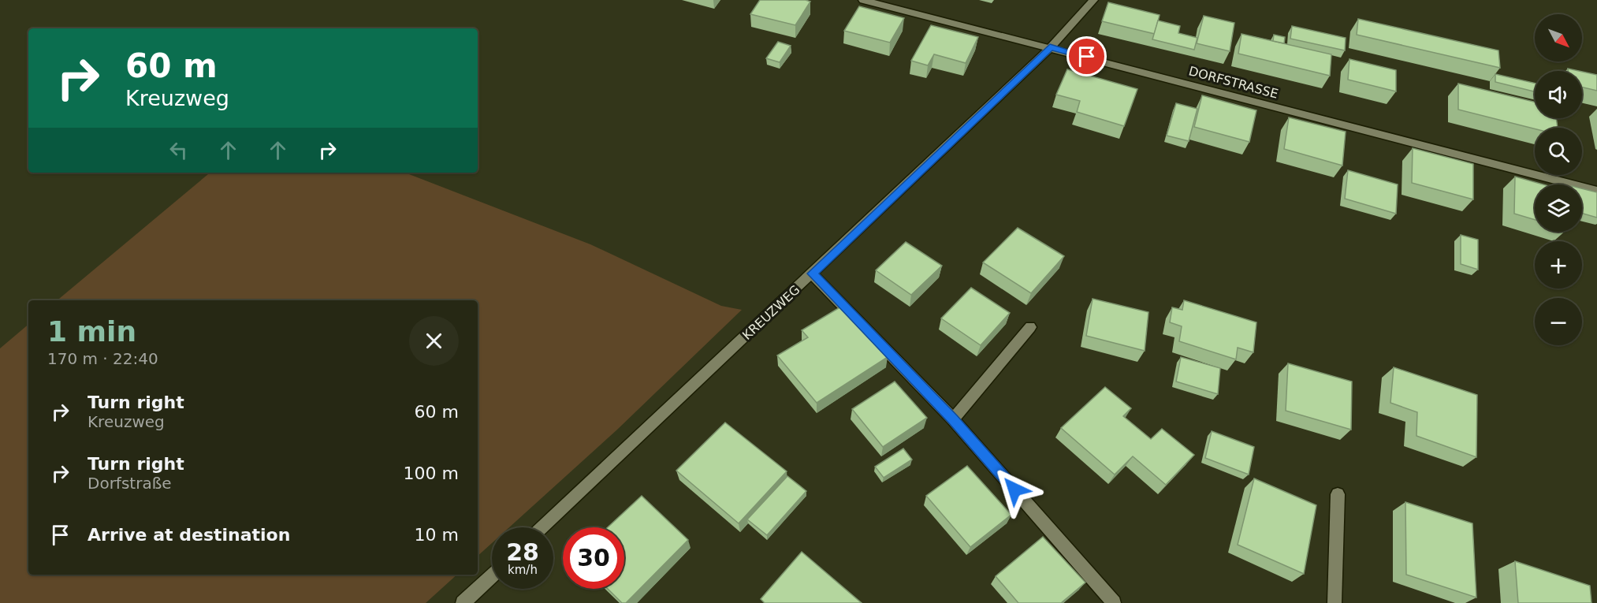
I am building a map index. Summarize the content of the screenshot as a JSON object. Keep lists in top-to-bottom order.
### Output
{
  "streets": {
    "street": ["DORFSTRASSE", "KREUZWEG"]
  },
  "crossings": [
    ["DORFSTRASSE", "KREUZWEG"]
  ],
  "north": "bottom right",
  "page": {
    "map_buttons": ["+", "−"],
    "turn": ["60 m", "Kreuzweg"],
    "heading": ["1 min", "170 m · 22:40"],
    "list": [
      {
        "name": "Turn right",
        "note": "Kreuzweg",
        "value": "60 m"
      },
      {
        "name": "Turn right",
        "note": "Dorfstraße",
        "value": "100 m"
      },
      {
        "name": "Arrive at destination",
        "value": "10 m"
      }
    ],
    "speed": "28 km/h",
    "limit": "30"
  }
}
